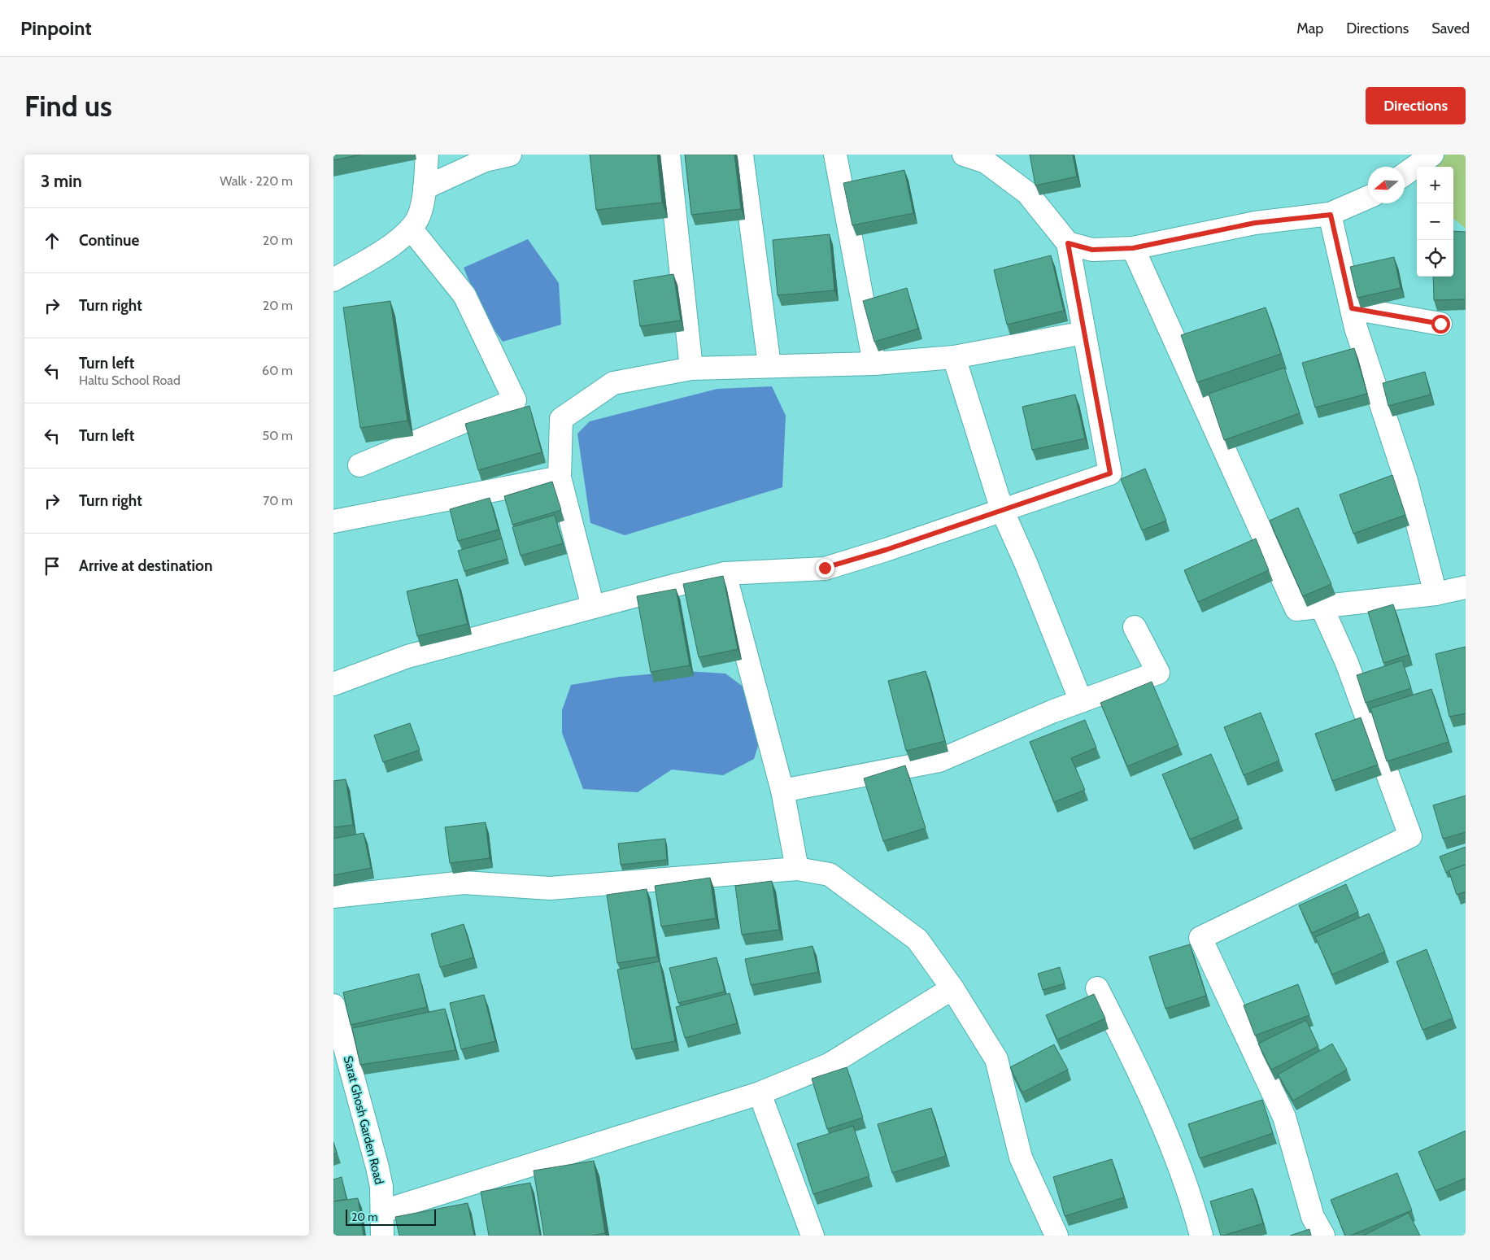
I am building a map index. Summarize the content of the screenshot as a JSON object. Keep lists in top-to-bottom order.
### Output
{
  "streets": {
    "street": ["Sarat Ghosh Garden Road"]
  },
  "scale_bar": "20 m",
  "north": "left",
  "page": {
    "header": "Pinpoint",
    "nav": ["Map", "Directions", "Saved"],
    "buttons": "Directions",
    "title": "Find us",
    "heading": ["3 min", "Walk · 220 m"],
    "map_buttons": ["+", "−"],
    "list": [
      ["Continue", "20 m"],
      ["Turn right", "20 m"],
      ["Turn left", "Haltu School Road", "60 m"],
      ["Turn left", "50 m"],
      ["Turn right", "70 m"],
      "Arrive at destination"
    ],
    "scale": "20 m"
  }
}
